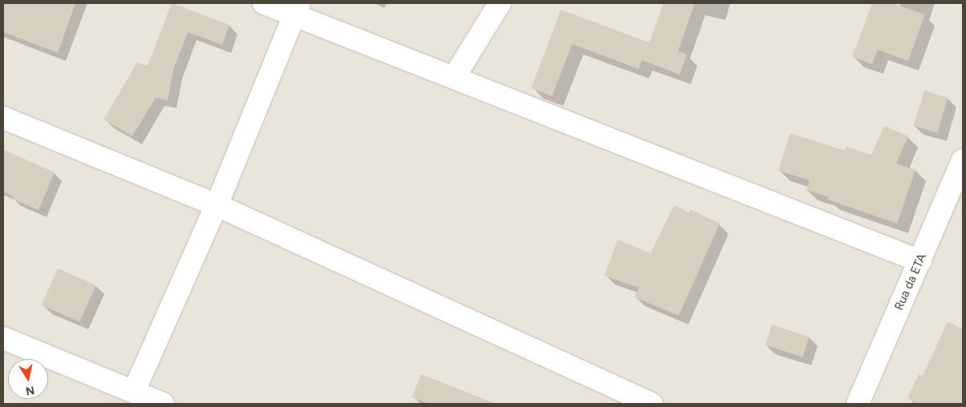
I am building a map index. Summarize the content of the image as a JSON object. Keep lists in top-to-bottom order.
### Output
{
  "streets": {
    "street": ["Rua da ETA"]
  },
  "north": "bottom"
}
